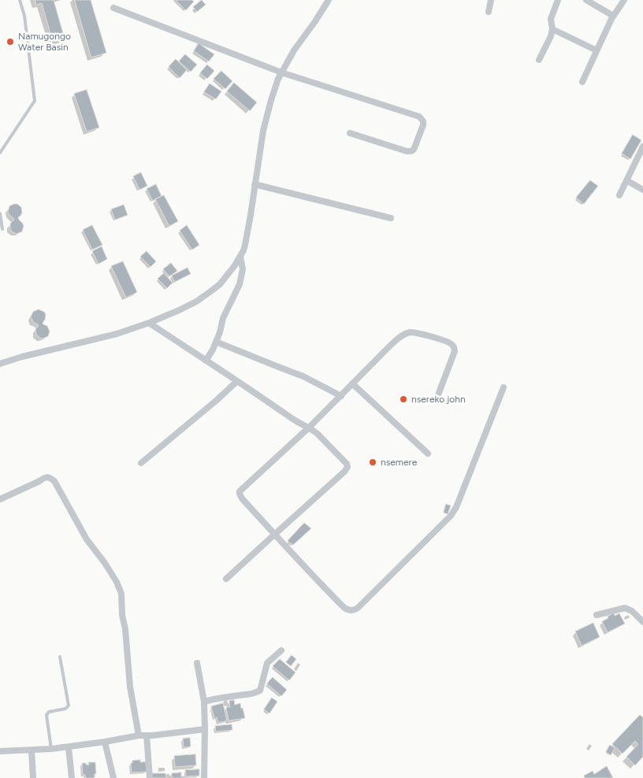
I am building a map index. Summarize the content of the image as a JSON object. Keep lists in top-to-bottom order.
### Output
{
  "places": ["Namugongo Water Basin", "nsereko john", "nsemere"]
}
